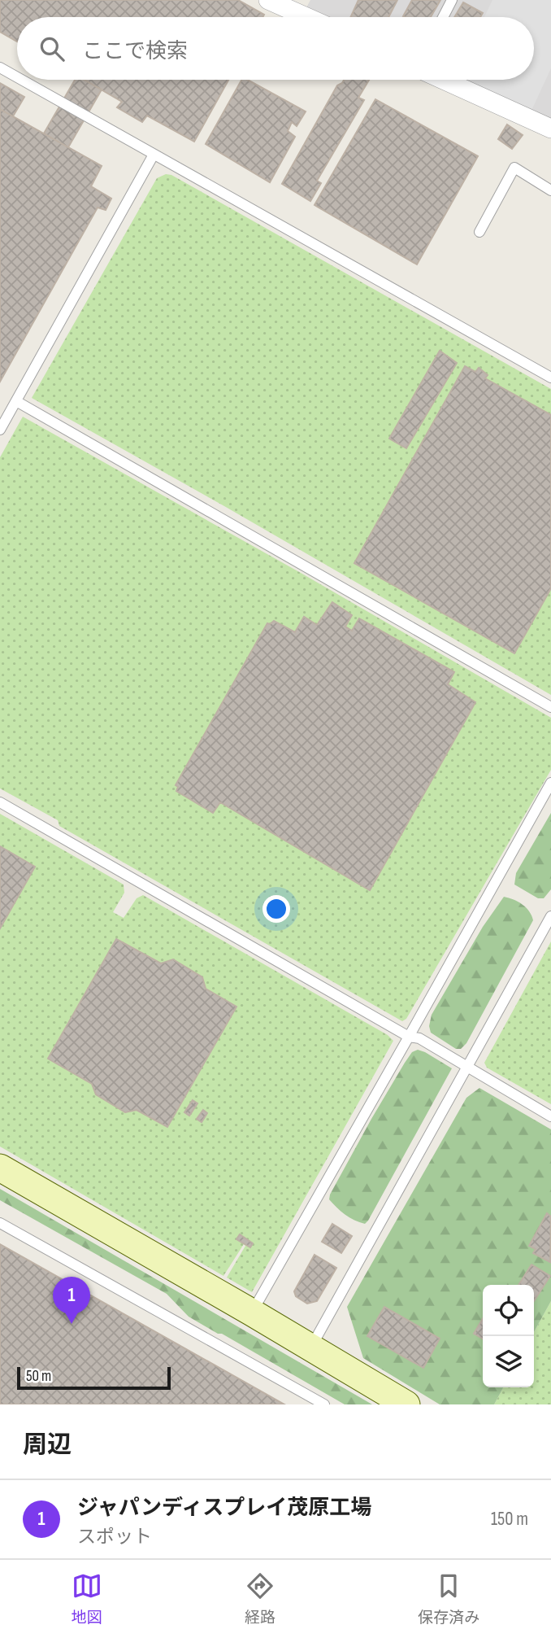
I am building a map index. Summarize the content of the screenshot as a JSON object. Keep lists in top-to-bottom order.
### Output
{
  "scale_bar": "50 m",
  "page": {
    "search": "ここで検索",
    "pins": "1",
    "scale": "50 m",
    "heading": "周辺",
    "list": [
      {
        "mark": "1",
        "name": "ジャパンディスプレイ茂原工場",
        "note": "スポット",
        "value": "150 m"
      }
    ],
    "nav": ["地図", "経路", "保存済み"]
  }
}
